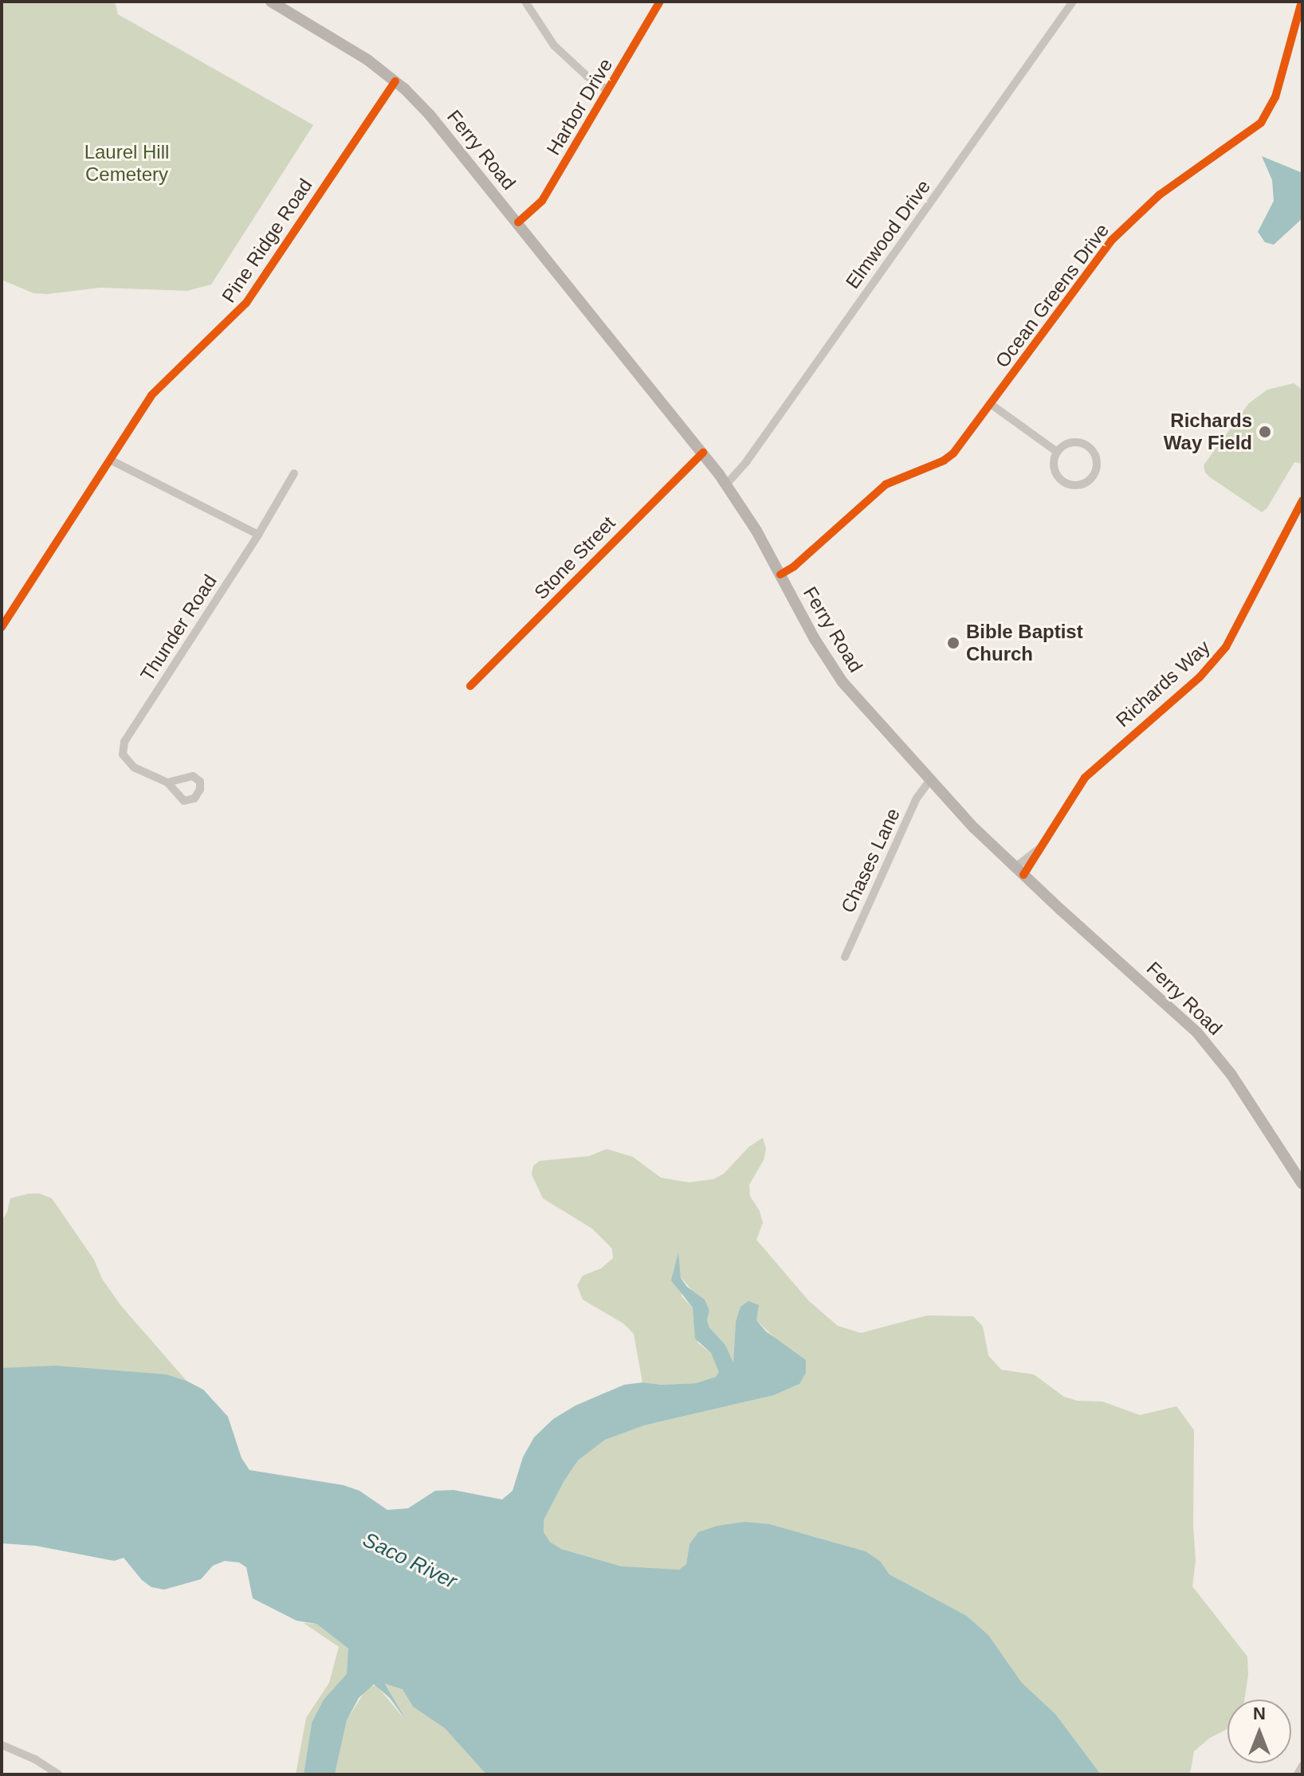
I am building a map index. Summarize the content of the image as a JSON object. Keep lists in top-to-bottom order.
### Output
{
  "streets": {
    "main road": ["Ferry Road"],
    "street": [
      "Harbor Drive",
      "Elmwood Drive",
      "Pine Ridge Road",
      "Ocean Greens Drive",
      "Stone Street",
      "Thunder Road",
      "Richards Way",
      "Chases Lane"
    ]
  },
  "crossings": [
    ["Harbor Drive", "Ferry Road"],
    ["Ferry Road", "Elmwood Drive"],
    ["Ferry Road", "Pine Ridge Road"],
    ["Ferry Road", "Ocean Greens Drive"],
    ["Ferry Road", "Stone Street"],
    ["Ferry Road", "Richards Way"],
    ["Ferry Road", "Chases Lane"]
  ],
  "water": ["Saco River"],
  "parks": ["Laurel Hill Cemetery"],
  "places": ["Richards Way Field", "Bible Baptist Church"],
  "north": "top"
}
